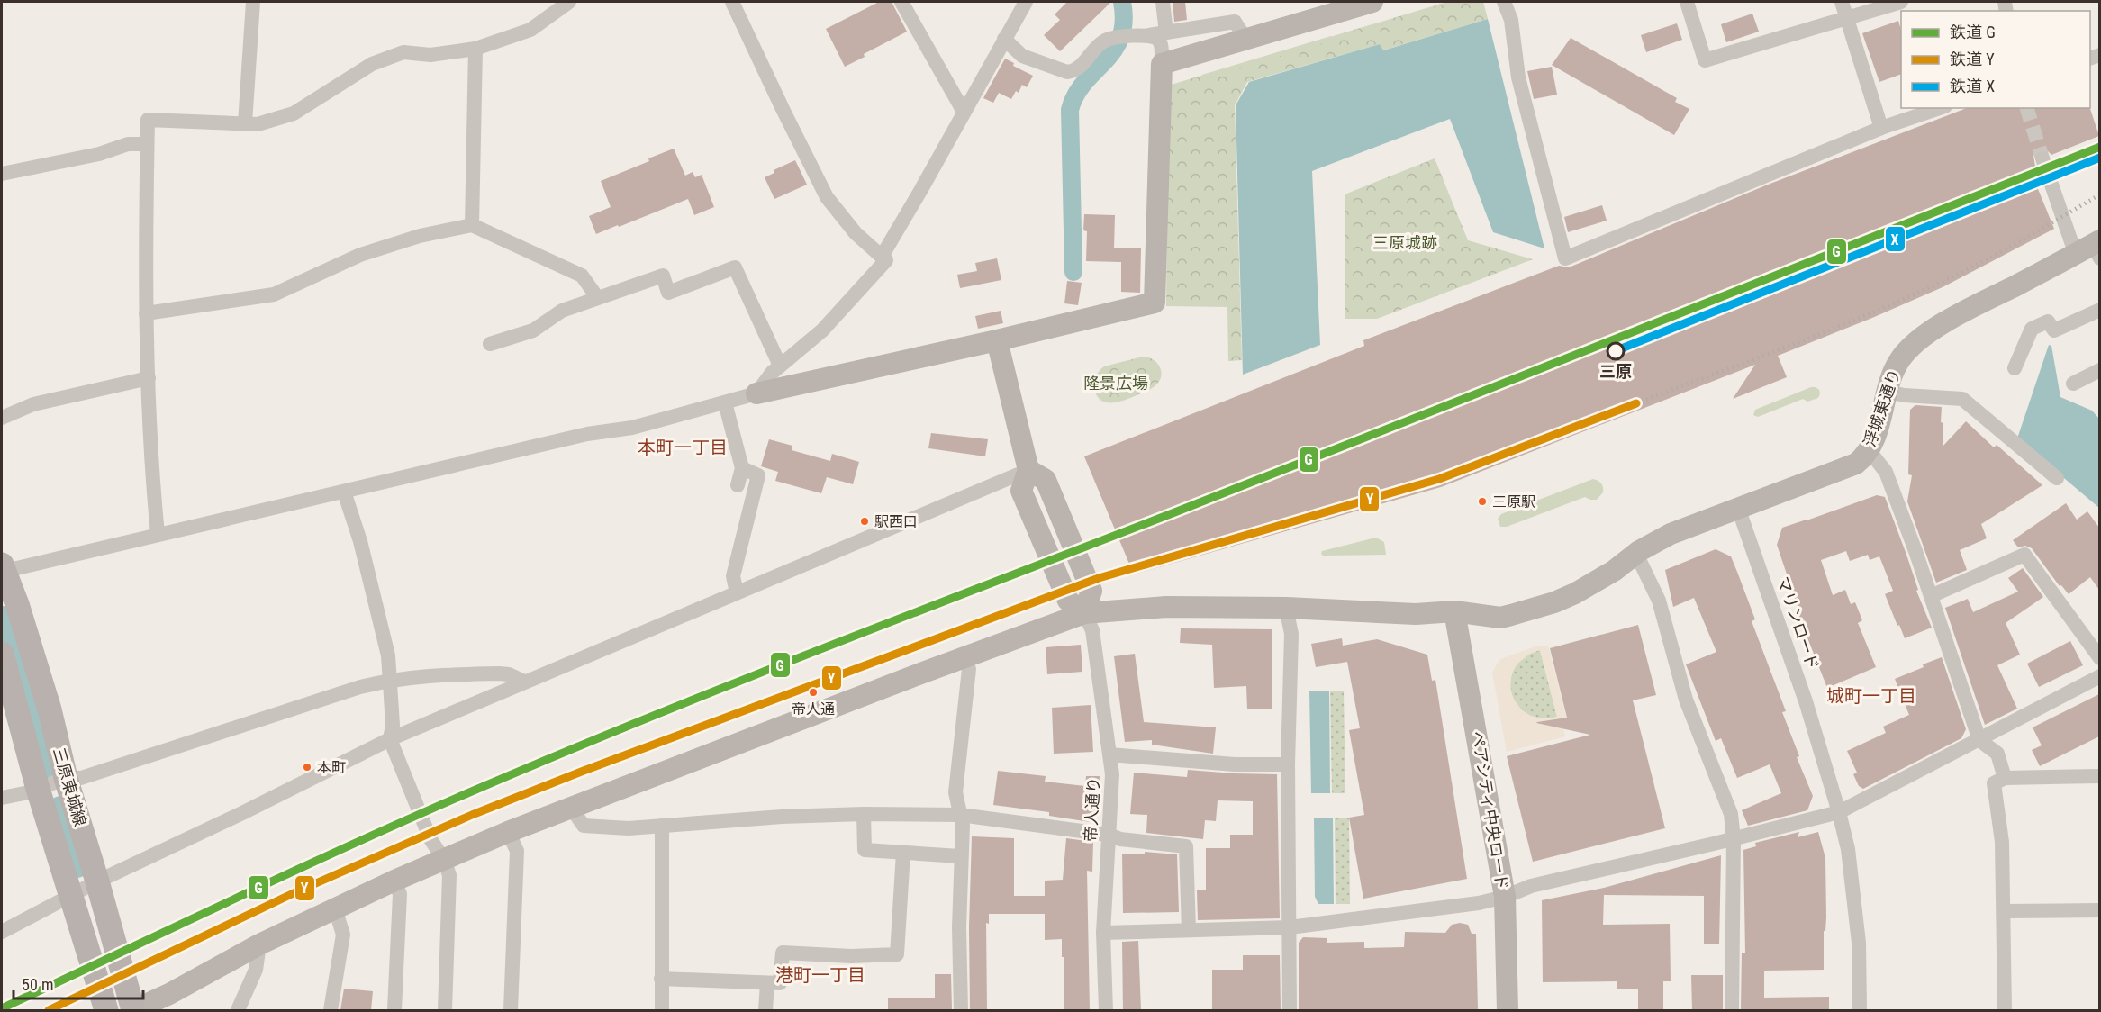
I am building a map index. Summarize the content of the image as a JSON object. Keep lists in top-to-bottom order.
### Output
{
  "streets": {
    "main road": ["三原東城線"],
    "street": [
      "浮城東通り",
      "マリンロード",
      "帝人通り",
      "ペアシティ中央ロード"
    ]
  },
  "crossings": [
    ["浮城東通り", "マリンロード"],
    ["浮城東通り", "三原東城線"],
    ["浮城東通り", "帝人通り"],
    ["浮城東通り", "ペアシティ中央ロード"]
  ],
  "districts": ["本町一丁目", "城町一丁目", "港町一丁目"],
  "parks": ["三原城跡", "隆景広場"],
  "places": [
    "三原",
    "三原駅",
    "駅西口",
    "帝人通",
    "本町"
  ],
  "lines": ["rail line G", "rail line X", "rail line Y"],
  "legend": ["鉄道 G", "鉄道 Y", "鉄道 X"],
  "scale_bar": "50 m"
}
